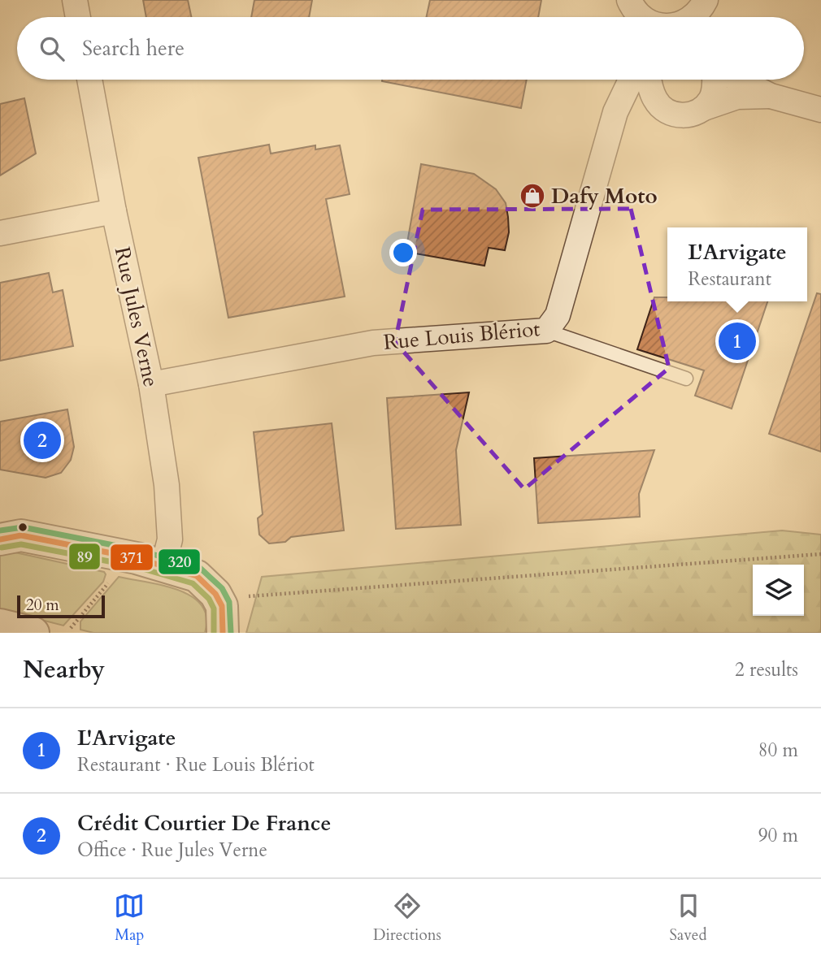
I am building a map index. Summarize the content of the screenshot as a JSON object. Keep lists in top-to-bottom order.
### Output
{
  "streets": {
    "street": ["Rue Jules Verne", "Rue Louis Blériot"]
  },
  "crossings": [
    ["Rue Jules Verne", "Rue Louis Blériot"]
  ],
  "places": {
    "shop": ["Dafy Moto"]
  },
  "lines": ["transit line 320", "transit line 371", "transit line 89"],
  "scale_bar": "20 m",
  "page": {
    "search": "Search here",
    "popup": ["L'Arvigate", "Restaurant"],
    "pins": ["1", "2"],
    "scale": "20 m",
    "heading": ["Nearby", "2 results"],
    "list": [
      {
        "mark": "1",
        "name": "L'Arvigate",
        "note": "Restaurant · Rue Louis Blériot",
        "value": "80 m"
      },
      {
        "mark": "2",
        "name": "Crédit Courtier De France",
        "note": "Office · Rue Jules Verne",
        "value": "90 m"
      }
    ],
    "nav": ["Map", "Directions", "Saved"]
  }
}
